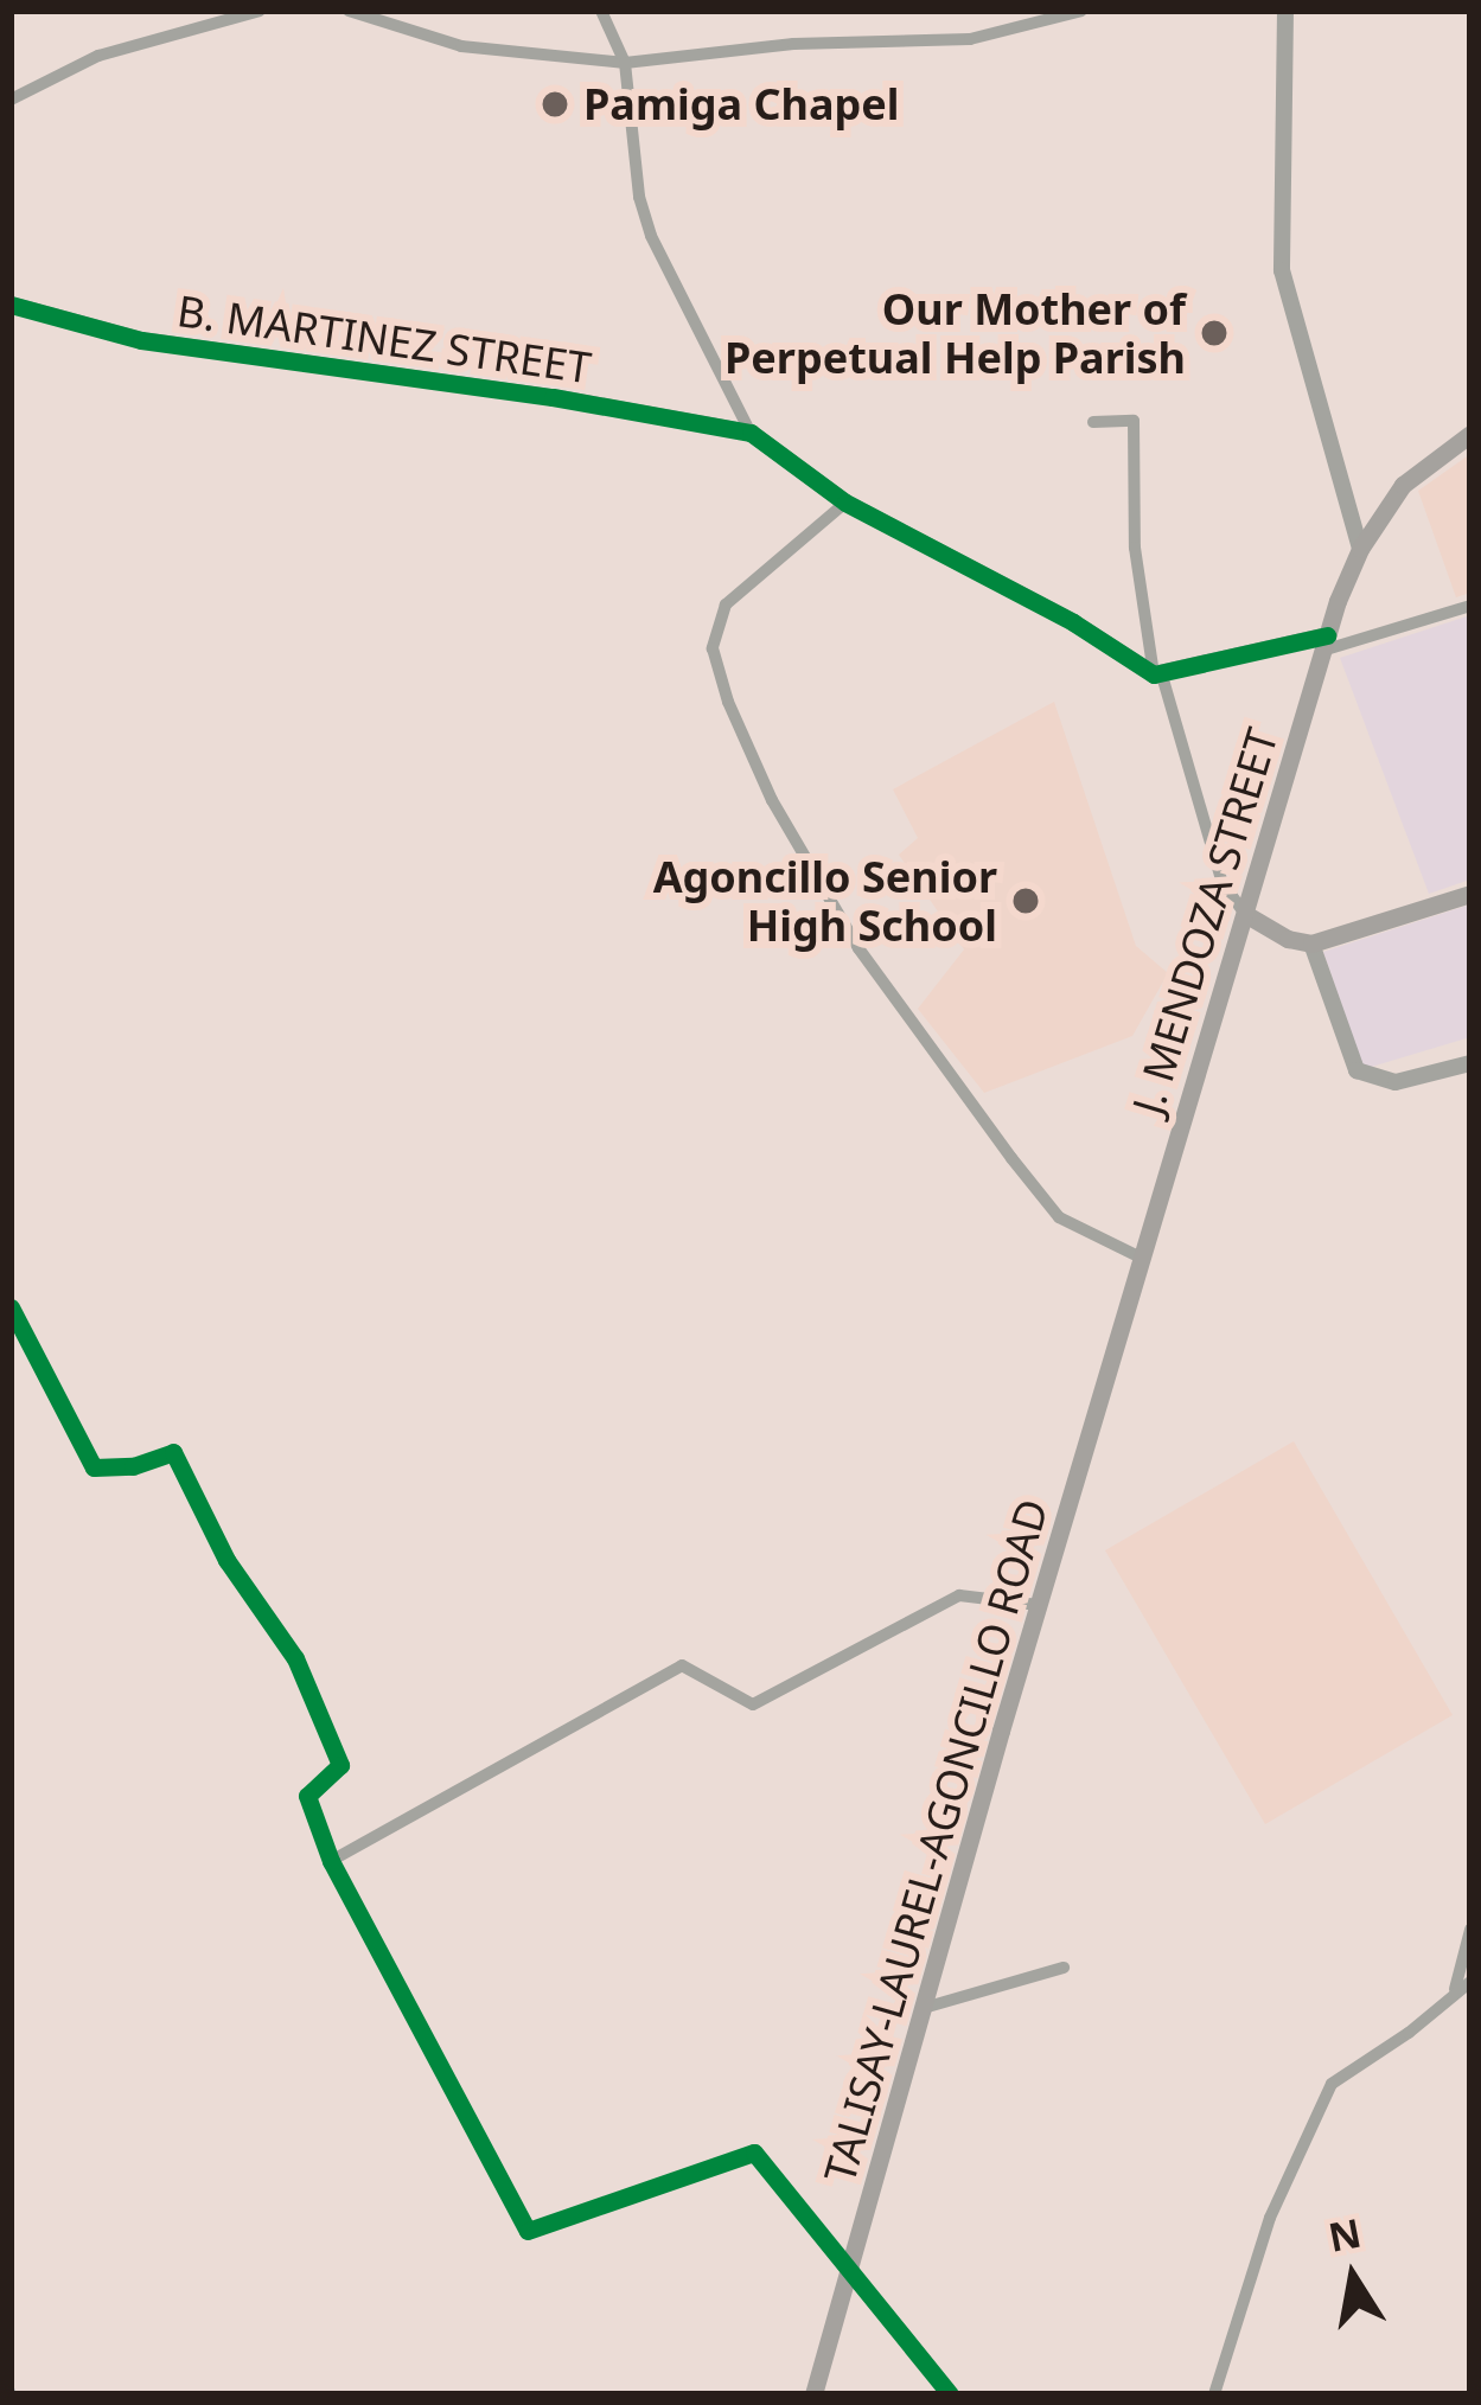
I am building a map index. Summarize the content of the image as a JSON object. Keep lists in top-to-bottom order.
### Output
{
  "streets": {
    "main road": ["J. MENDOZA STREET", "TALISAY-LAUREL-AGONCILLO ROAD"],
    "street": ["B. MARTINEZ STREET"]
  },
  "crossings": [
    ["J. MENDOZA STREET", "TALISAY-LAUREL-AGONCILLO ROAD"]
  ],
  "places": ["Pamiga Chapel", "Our Mother of Perpetual Help Parish", "Agoncillo Senior High School"],
  "north": "top"
}
